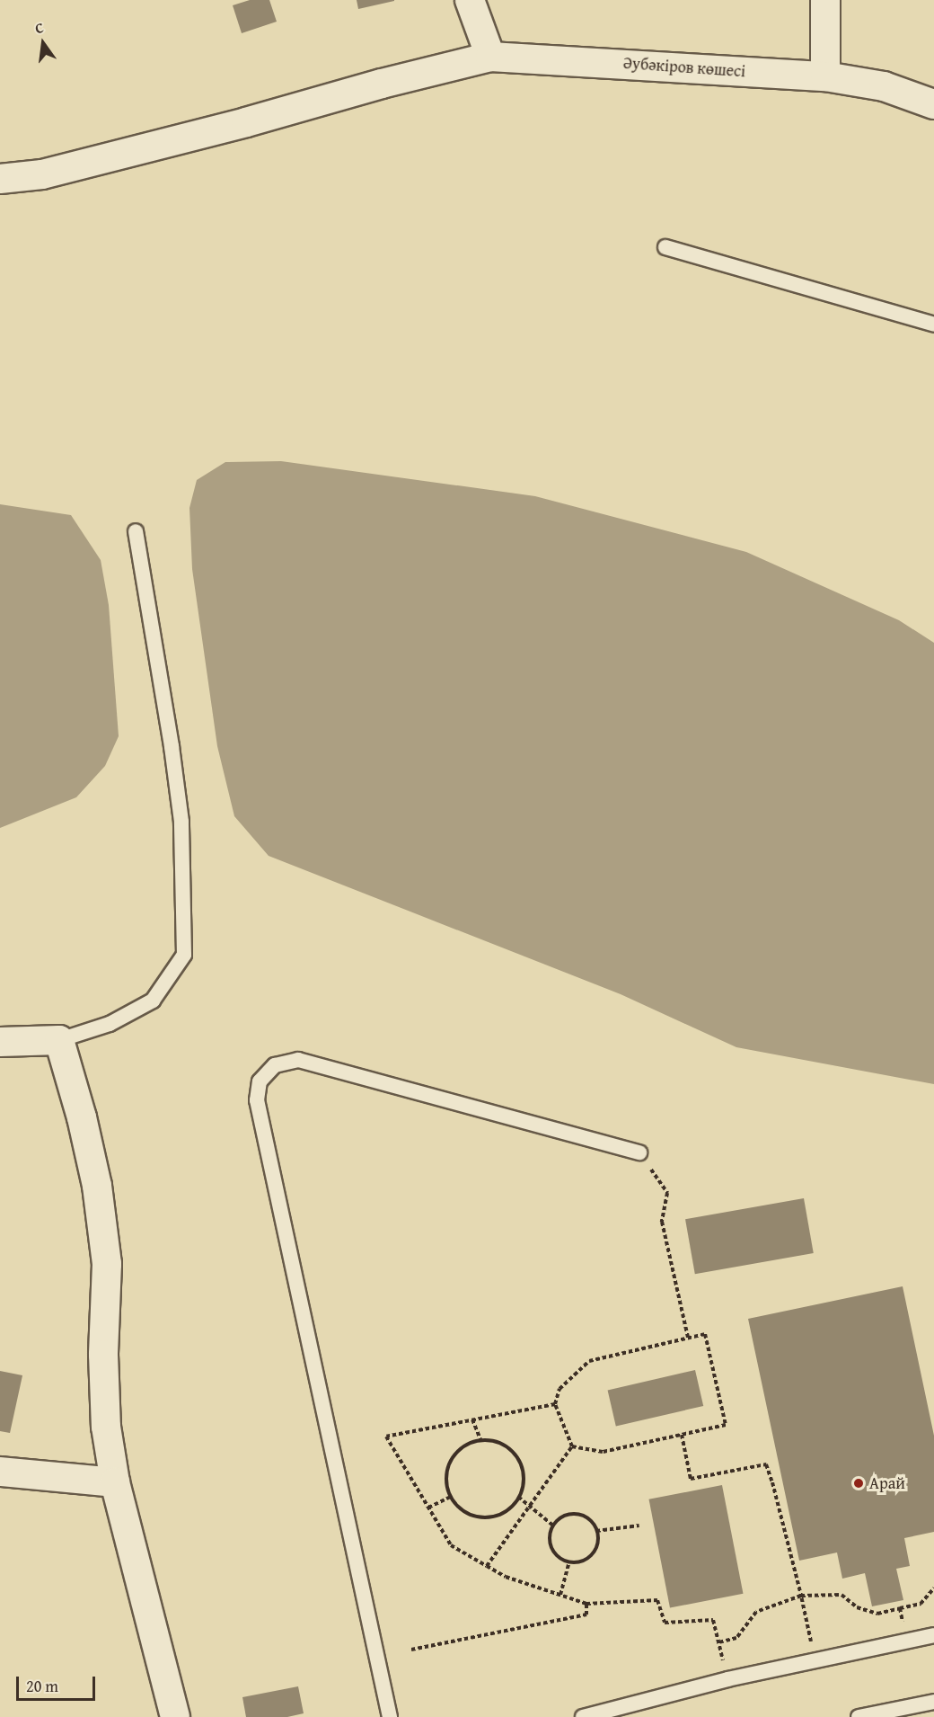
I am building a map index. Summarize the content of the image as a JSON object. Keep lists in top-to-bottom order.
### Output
{
  "streets": {
    "street": ["Әубәкіров көшесі"]
  },
  "places": ["Арай"],
  "scale_bar": "20 m",
  "north": "top"
}
